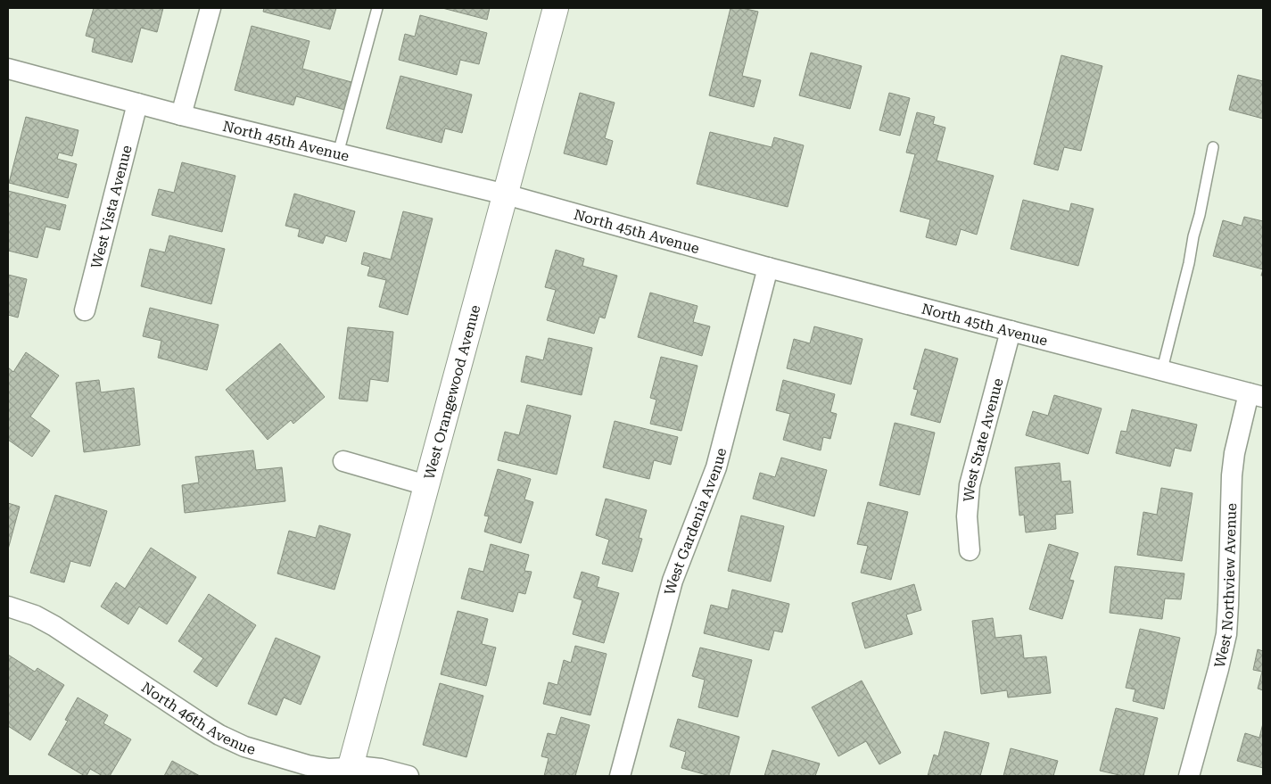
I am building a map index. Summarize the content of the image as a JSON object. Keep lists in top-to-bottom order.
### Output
{
  "streets": {
    "street": [
      "North 45th Avenue",
      "West Vista Avenue",
      "West Orangewood Avenue",
      "West State Avenue",
      "West Gardenia Avenue",
      "West Northview Avenue",
      "North 46th Avenue"
    ]
  },
  "crossings": [
    ["North 45th Avenue", "West Vista Avenue"],
    ["North 45th Avenue", "West Orangewood Avenue"],
    ["North 45th Avenue", "West State Avenue"],
    ["North 45th Avenue", "West Gardenia Avenue"],
    ["North 45th Avenue", "West Northview Avenue"],
    ["West Orangewood Avenue", "North 46th Avenue"]
  ]
}
